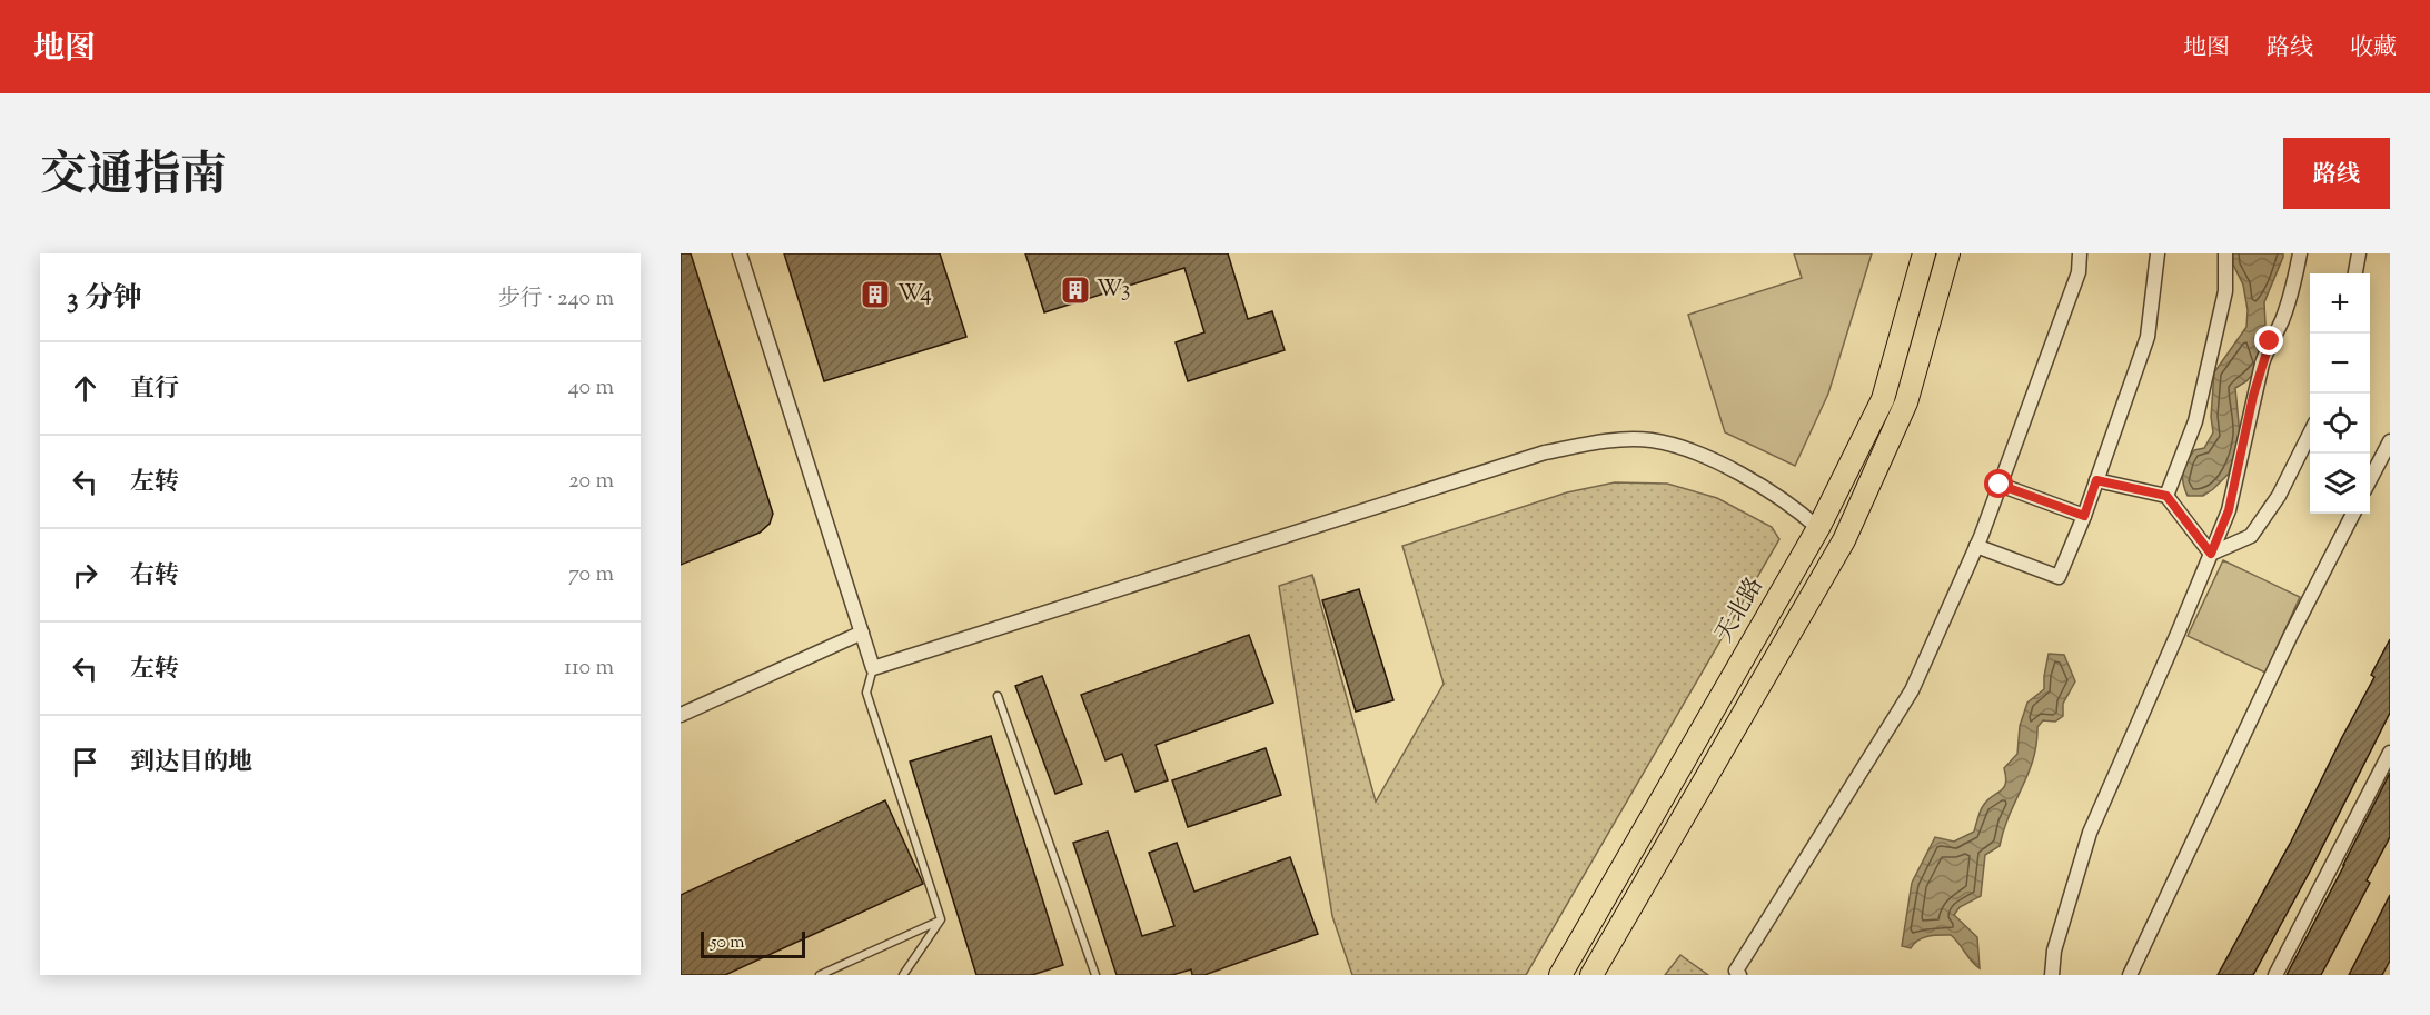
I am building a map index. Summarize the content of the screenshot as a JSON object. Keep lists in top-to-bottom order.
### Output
{
  "streets": {
    "main road": ["天北路"]
  },
  "places": {
    "building": ["W3", "W4"]
  },
  "scale_bar": "50 m",
  "page": {
    "header": "地图",
    "nav": ["地图", "路线", "收藏"],
    "title": "交通指南",
    "buttons": "路线",
    "heading": ["3 分钟", "步行 · 240 m"],
    "map_buttons": ["+", "−"],
    "list": [
      ["直行", "40 m"],
      ["左转", "20 m"],
      ["右转", "70 m"],
      ["左转", "110 m"],
      "到达目的地"
    ],
    "scale": "50 m"
  }
}
